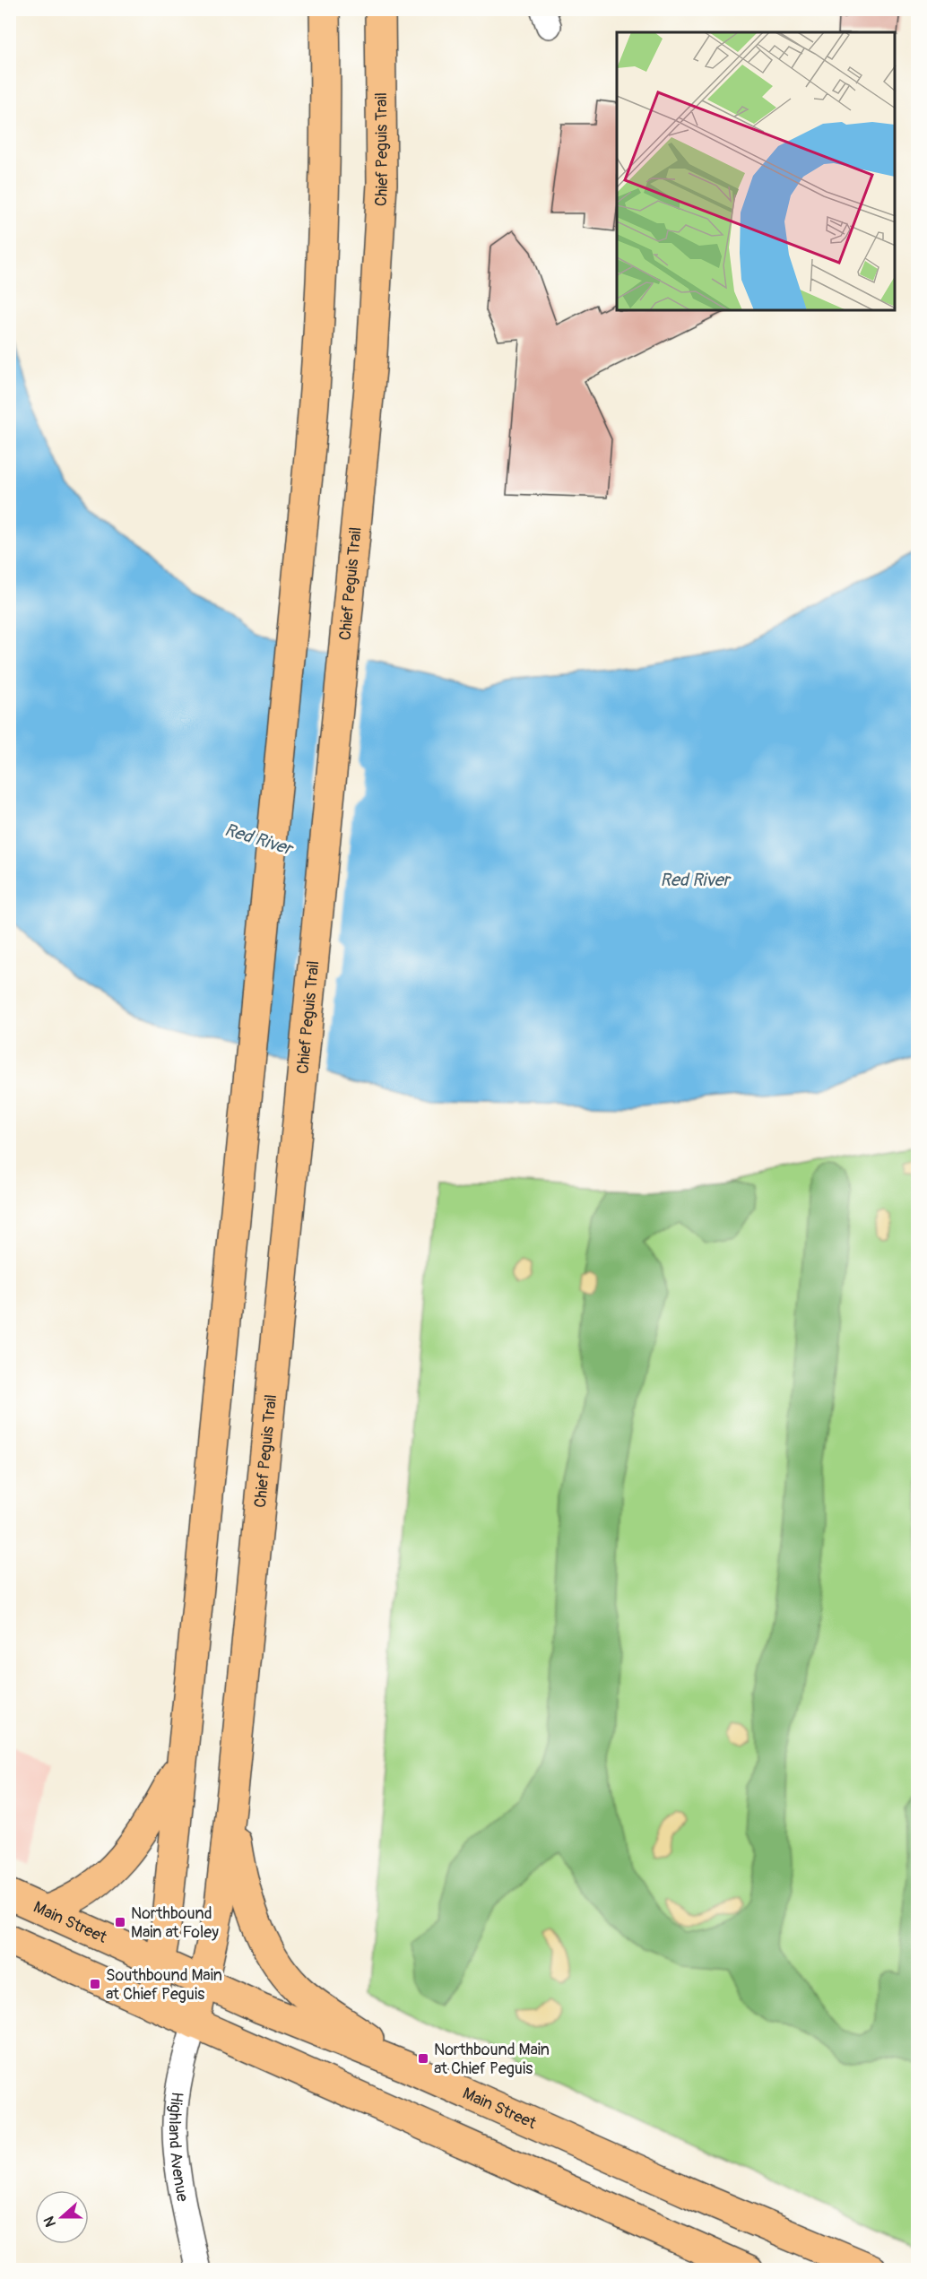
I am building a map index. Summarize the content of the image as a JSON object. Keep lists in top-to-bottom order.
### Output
{
  "streets": {
    "main road": ["Chief Peguis Trail", "Main Street"],
    "street": ["Highland Avenue"]
  },
  "crossings": [
    ["Chief Peguis Trail", "Main Street"],
    ["Chief Peguis Trail", "Highland Avenue"]
  ],
  "water": ["Red River"],
  "places": {
    "transit": ["Northbound Main at Foley", "Southbound Main at Chief Peguis", "Northbound Main at Chief Peguis"]
  },
  "north": "left"
}
